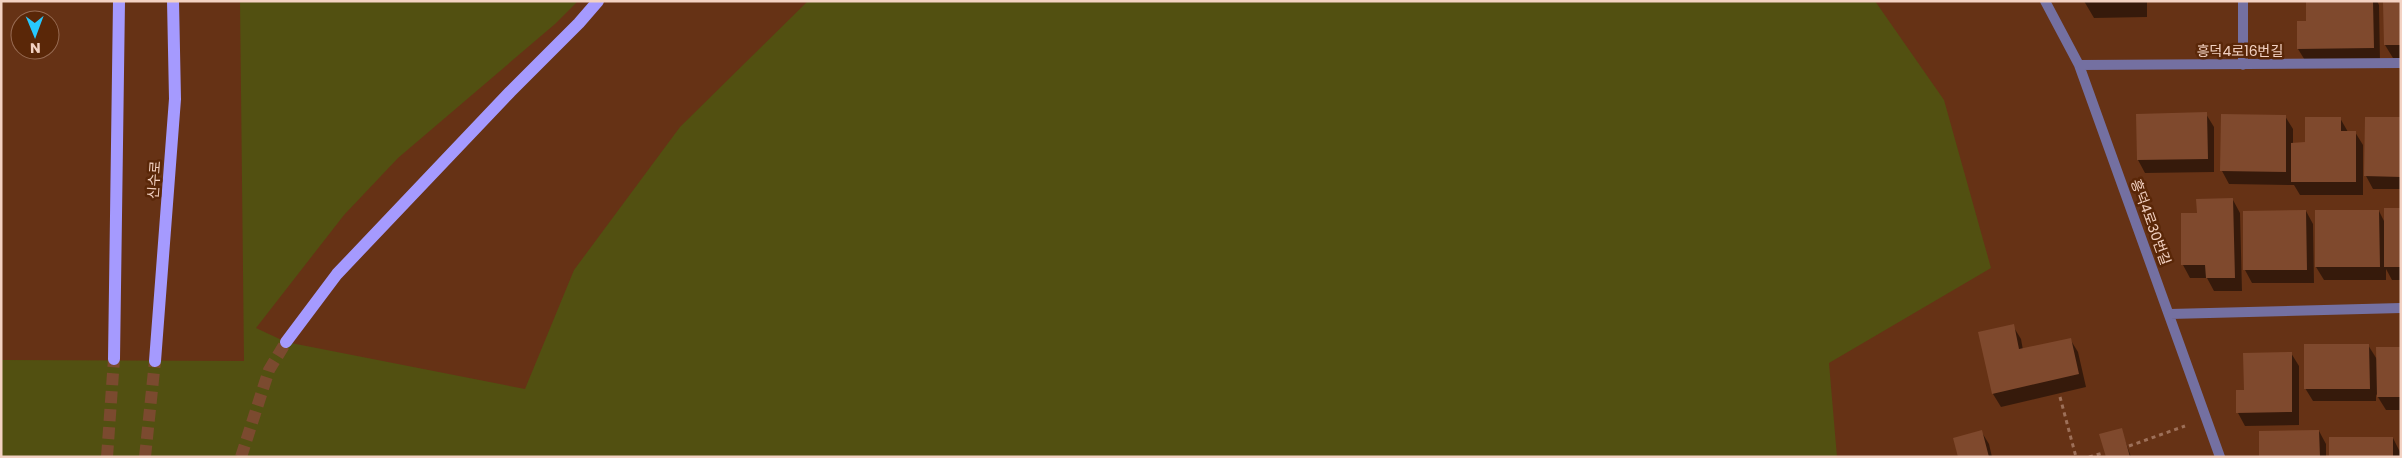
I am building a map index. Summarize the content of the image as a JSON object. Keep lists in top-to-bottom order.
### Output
{
  "streets": {
    "main road": ["신수로"],
    "street": ["흥덕4로16번길", "흥덕4로30번길"]
  },
  "crossings": [
    ["흥덕4로16번길", "흥덕4로30번길"]
  ],
  "north": "bottom"
}
